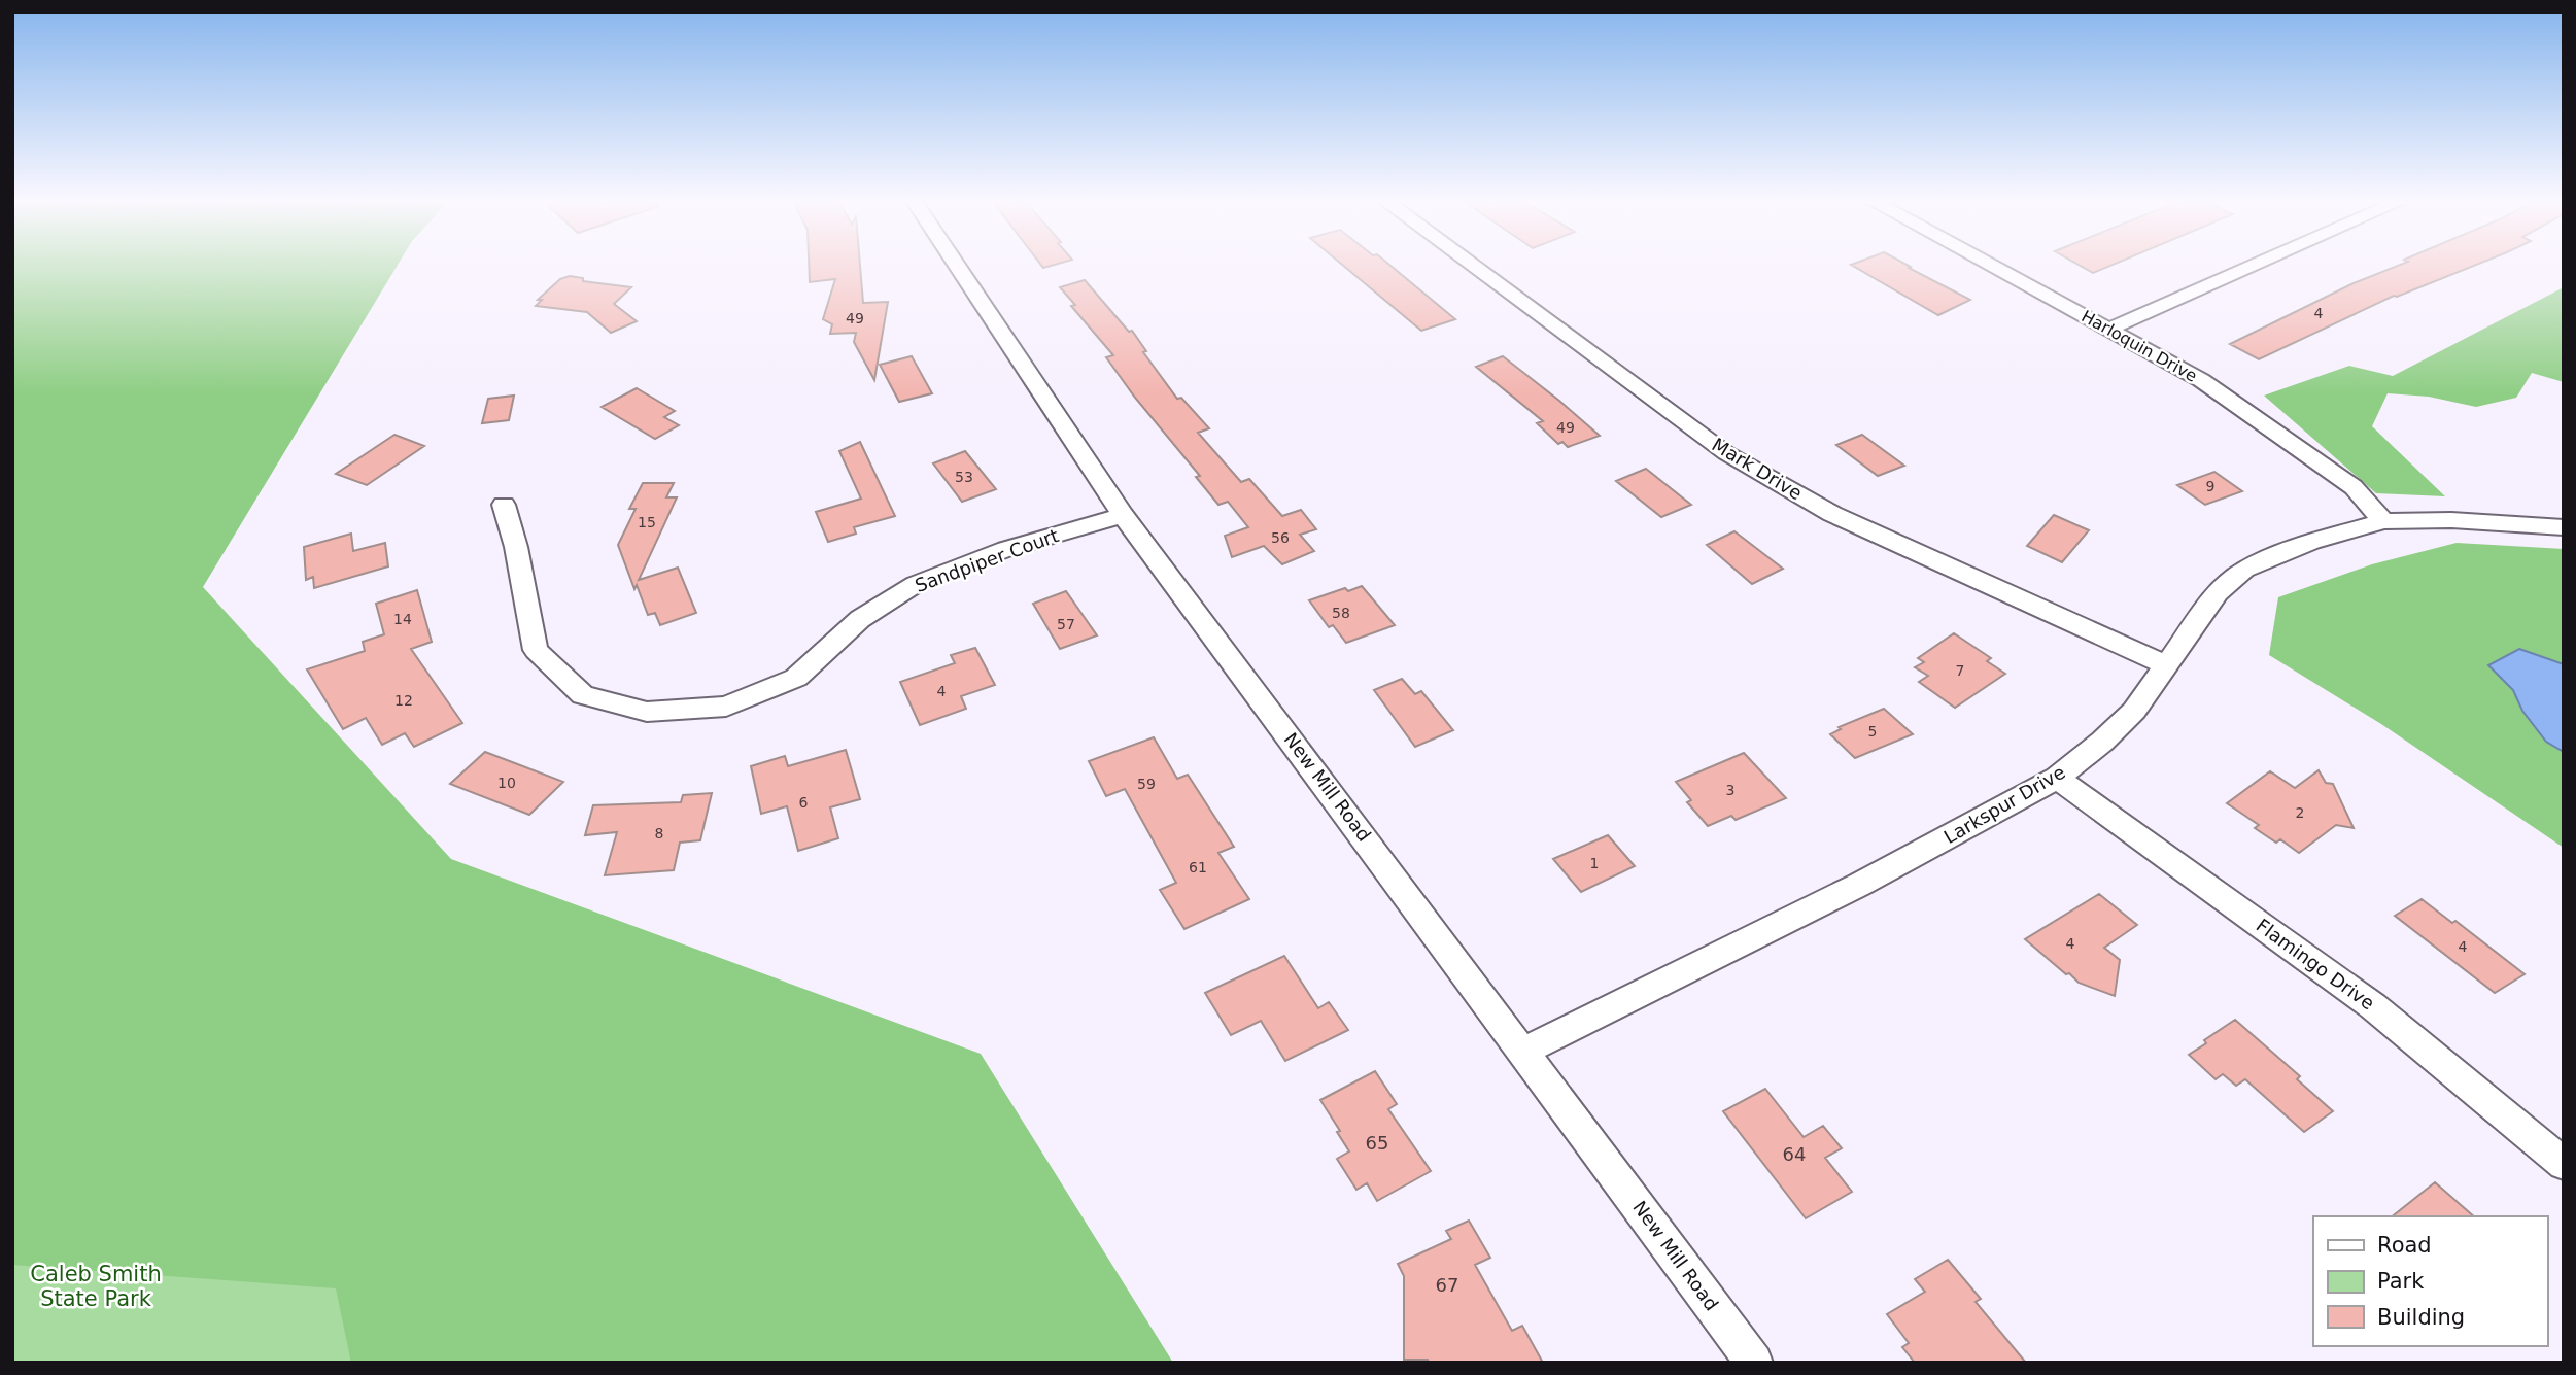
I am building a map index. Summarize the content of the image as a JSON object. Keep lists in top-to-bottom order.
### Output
{
  "streets": {
    "street": [
      "Harloquin Drive",
      "Mark Drive",
      "Sandpiper Court",
      "New Mill Road",
      "Larkspur Drive",
      "Flamingo Drive"
    ]
  },
  "crossings": [
    ["Harloquin Drive", "Larkspur Drive"],
    ["Mark Drive", "Larkspur Drive"],
    ["Sandpiper Court", "New Mill Road"],
    ["New Mill Road", "Larkspur Drive"],
    ["Larkspur Drive", "Flamingo Drive"]
  ],
  "parks": ["Caleb Smith State Park"],
  "house_numbers": [
    "4",
    "49",
    "49",
    "53",
    "9",
    "15",
    "56",
    "58",
    "14",
    "57",
    "7",
    "4",
    "12",
    "5",
    "10",
    "59",
    "3",
    "6",
    "2",
    "8",
    "1",
    "61",
    "4",
    "4",
    "65",
    "64",
    "67"
  ],
  "legend": ["Road", "Park", "Building"]
}
